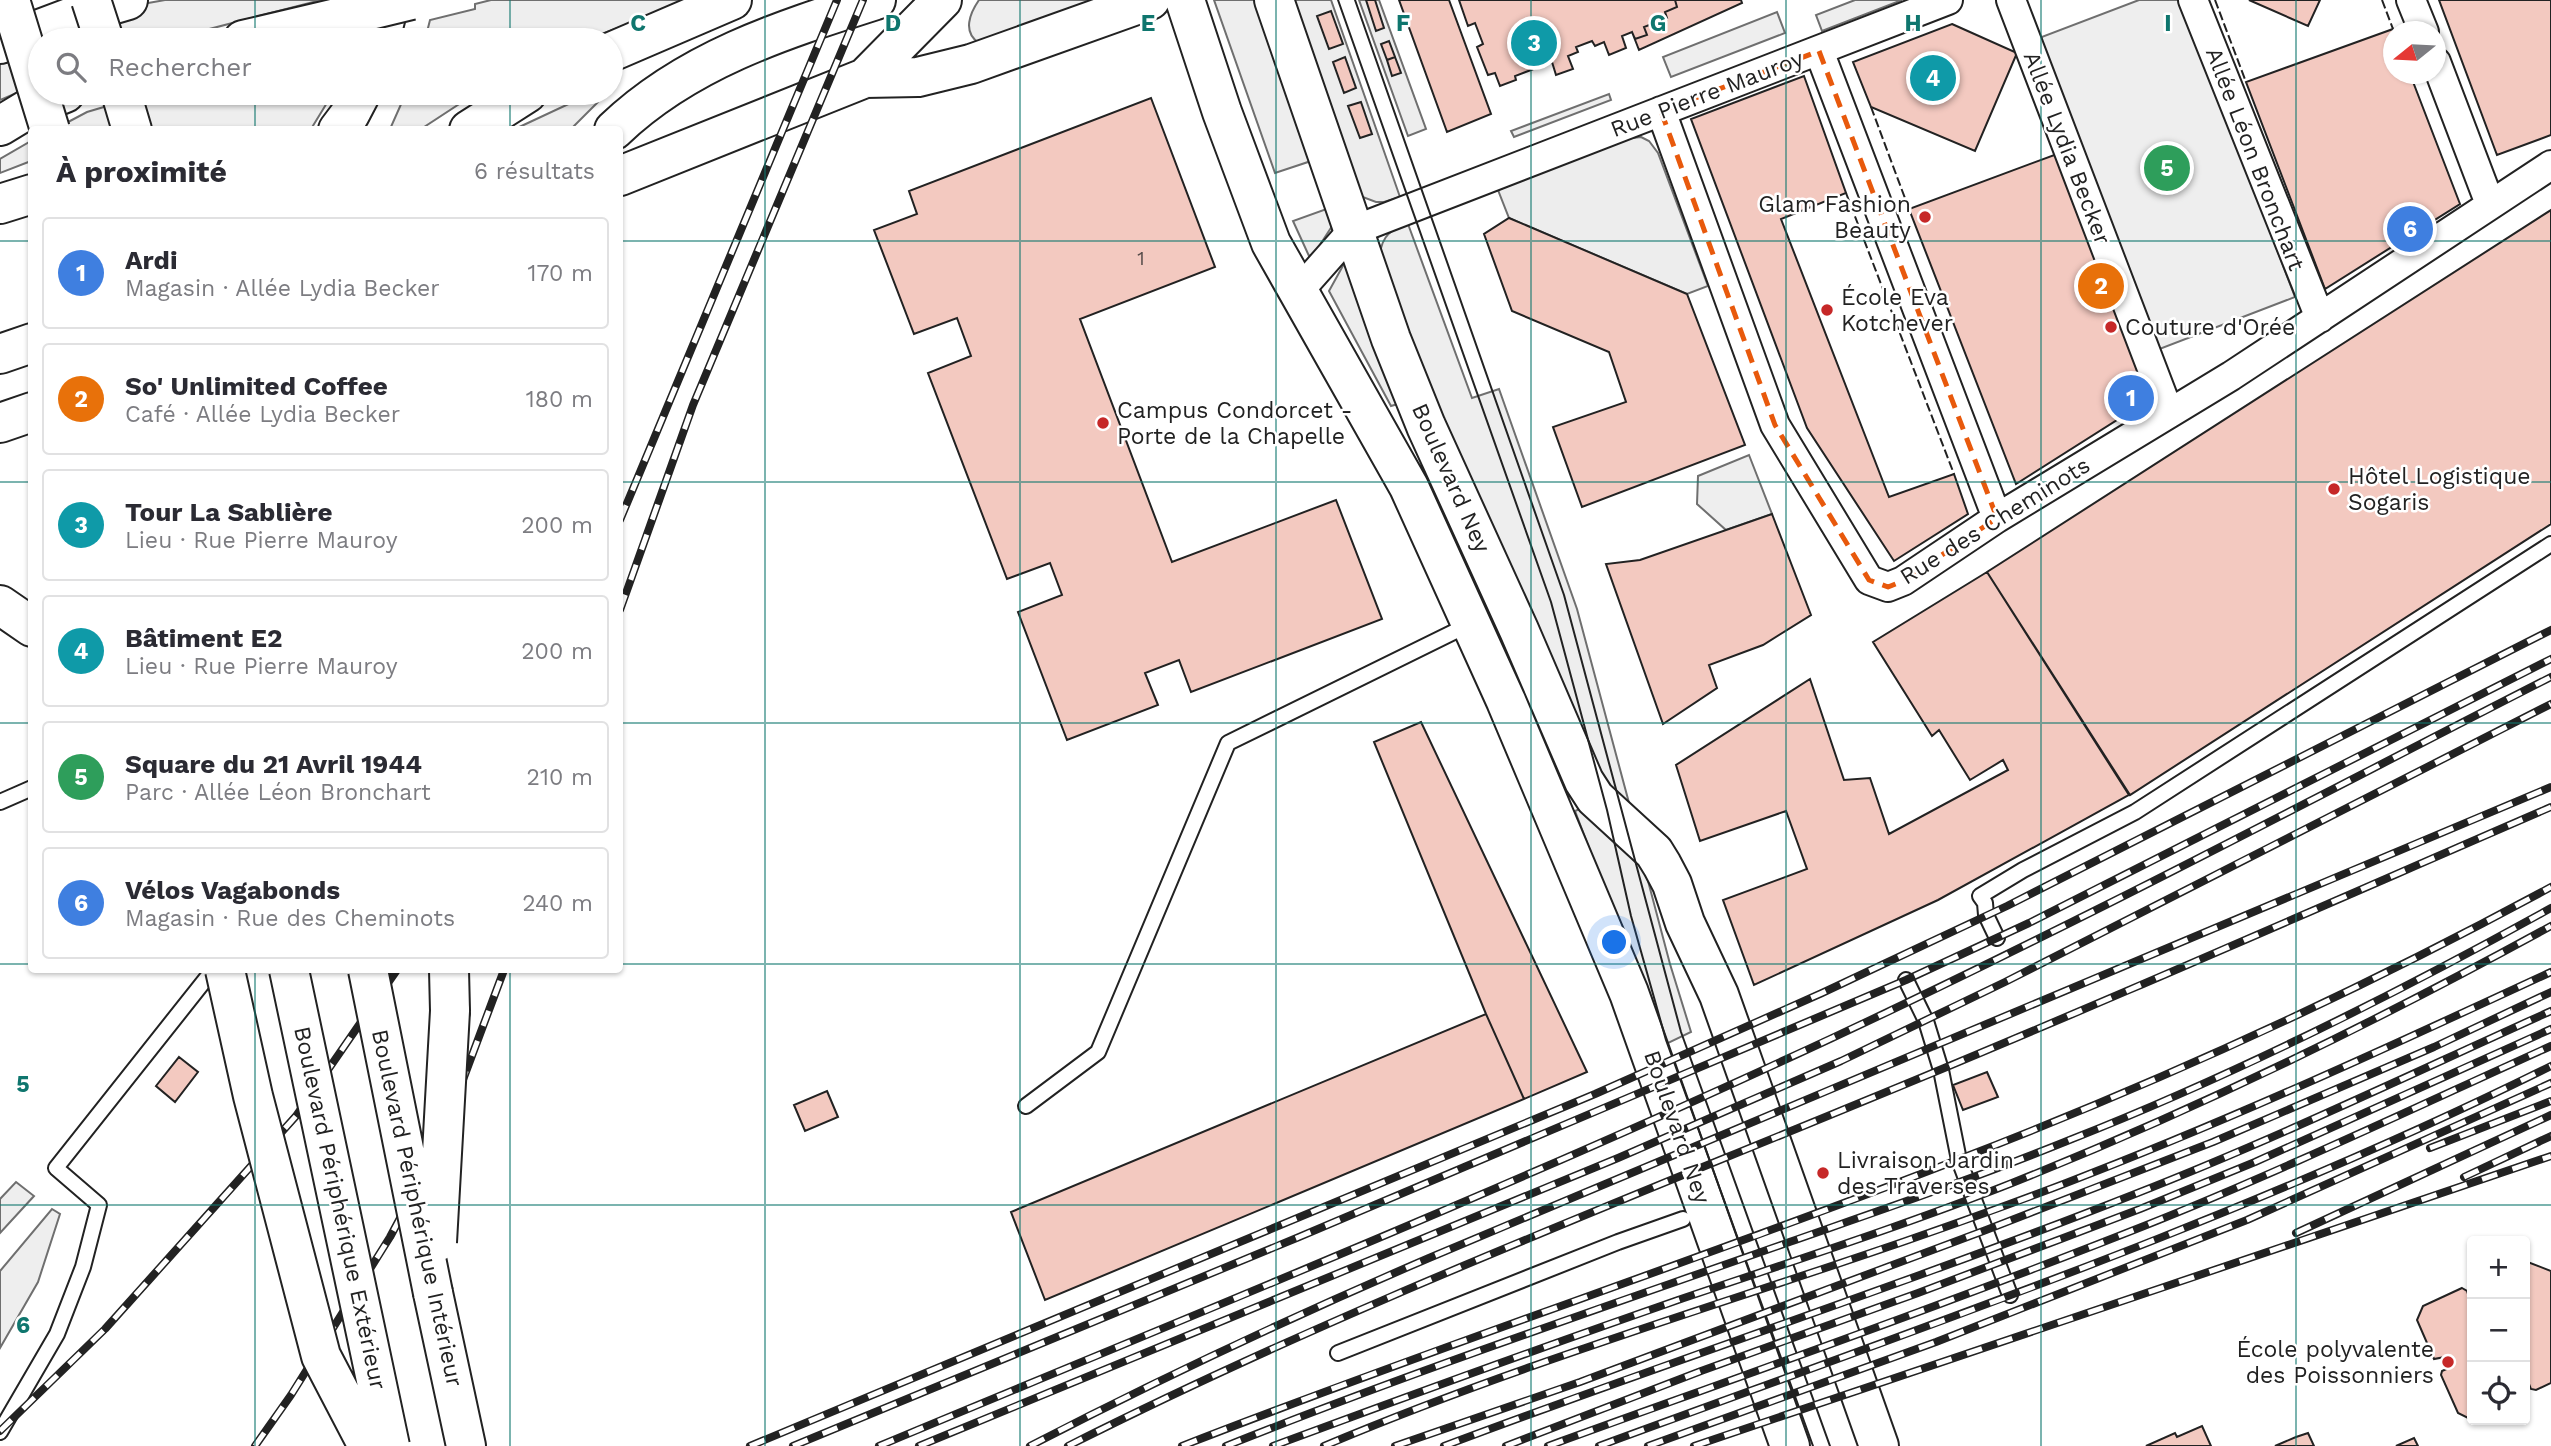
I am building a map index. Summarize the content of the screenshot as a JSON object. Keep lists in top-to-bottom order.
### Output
{
  "streets": {
    "main road": ["Boulevard Ney", "Boulevard Périphérique Extérieur", "Boulevard Périphérique Intérieur"],
    "street": [
      "Rue Pierre Mauroy",
      "Allée Lydia Becker",
      "Allée Léon Bronchart",
      "Rue des Cheminots"
    ]
  },
  "crossings": [
    ["Rue Pierre Mauroy", "Boulevard Ney"],
    ["Rue Pierre Mauroy", "Rue des Cheminots"],
    ["Allée Lydia Becker", "Rue des Cheminots"],
    ["Allée Léon Bronchart", "Rue des Cheminots"]
  ],
  "places": [
    "Glam Fashion Beauty",
    "École Eva Kotchever",
    "Couture d'Orée",
    "Campus Condorcet - Porte de la Chapelle",
    "Hôtel Logistique Sogaris",
    "Livraison Jardin des Traverses",
    "École polyvalente des Poissonniers"
  ],
  "house_numbers": ["1"],
  "north": "left",
  "page": {
    "pins": [
      "3",
      "4",
      "5",
      "6",
      "2",
      "1"
    ],
    "search": "Rechercher",
    "heading": ["À proximité", "6 résultats"],
    "list": [
      {
        "mark": "1",
        "name": "Ardi",
        "note": "Magasin · Allée Lydia Becker",
        "value": "170 m"
      },
      {
        "mark": "2",
        "name": "So' Unlimited Coffee",
        "note": "Café · Allée Lydia Becker",
        "value": "180 m"
      },
      {
        "mark": "3",
        "name": "Tour La Sablière",
        "note": "Lieu · Rue Pierre Mauroy",
        "value": "200 m"
      },
      {
        "mark": "4",
        "name": "Bâtiment E2",
        "note": "Lieu · Rue Pierre Mauroy",
        "value": "200 m"
      },
      {
        "mark": "5",
        "name": "Square du 21 Avril 1944",
        "note": "Parc · Allée Léon Bronchart",
        "value": "210 m"
      },
      {
        "mark": "6",
        "name": "Vélos Vagabonds",
        "note": "Magasin · Rue des Cheminots",
        "value": "240 m"
      }
    ],
    "map_buttons": ["+", "−"]
  },
  "grid": {
    "columns": [
      "C",
      "D",
      "E",
      "F",
      "G",
      "H",
      "I"
    ],
    "rows": ["5", "6"]
  }
}
